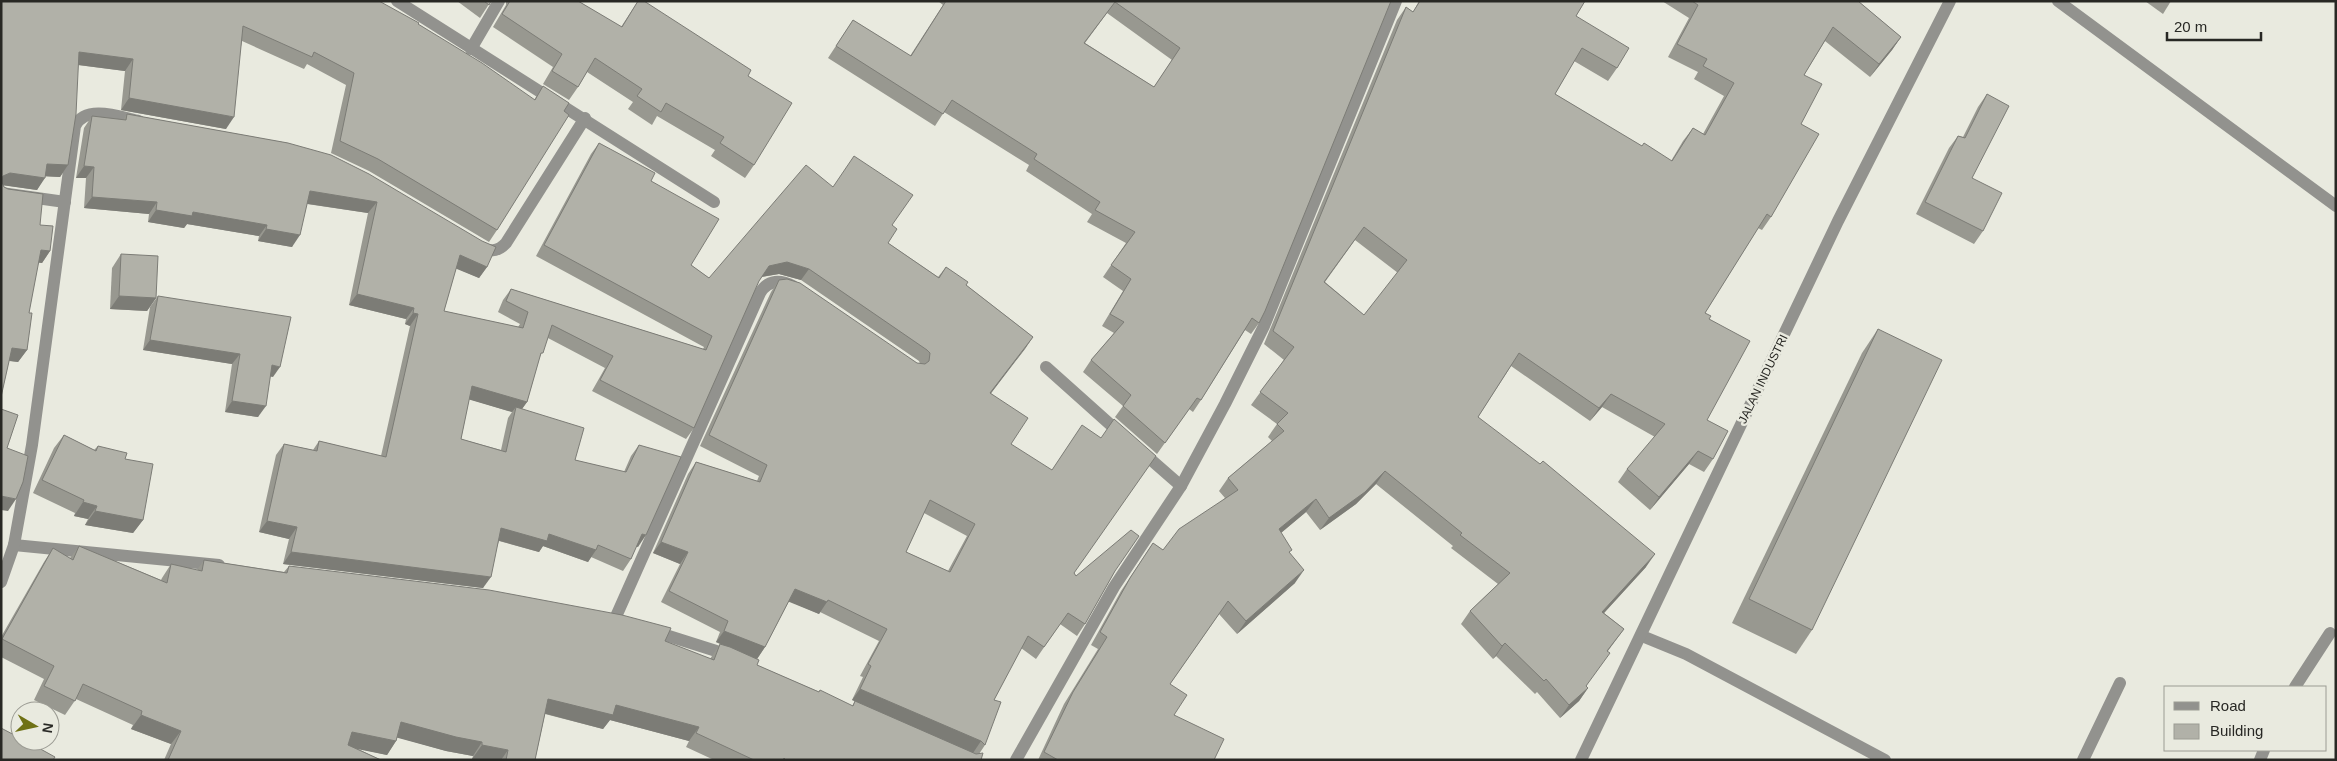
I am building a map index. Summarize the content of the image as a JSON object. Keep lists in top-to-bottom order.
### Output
{
  "streets": {
    "street": ["JALAN INDUSTRI"]
  },
  "legend": ["Road", "Building"],
  "scale_bar": "20 m",
  "north": "right"
}
